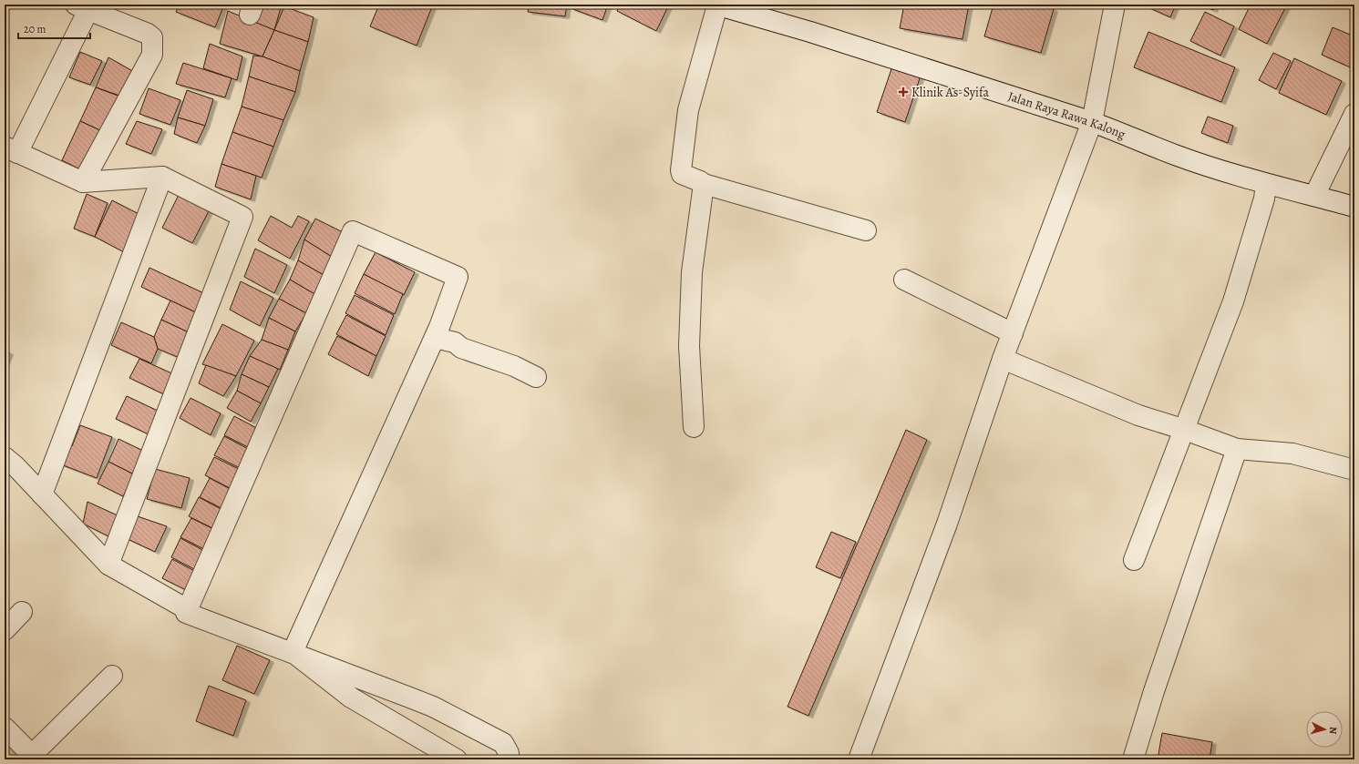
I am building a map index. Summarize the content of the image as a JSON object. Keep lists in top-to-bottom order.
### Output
{
  "streets": {
    "street": ["Jalan Raya Rawa Kalong"]
  },
  "places": {
    "health": ["Klinik As-Syifa"]
  },
  "scale_bar": "20 m",
  "north": "right"
}
